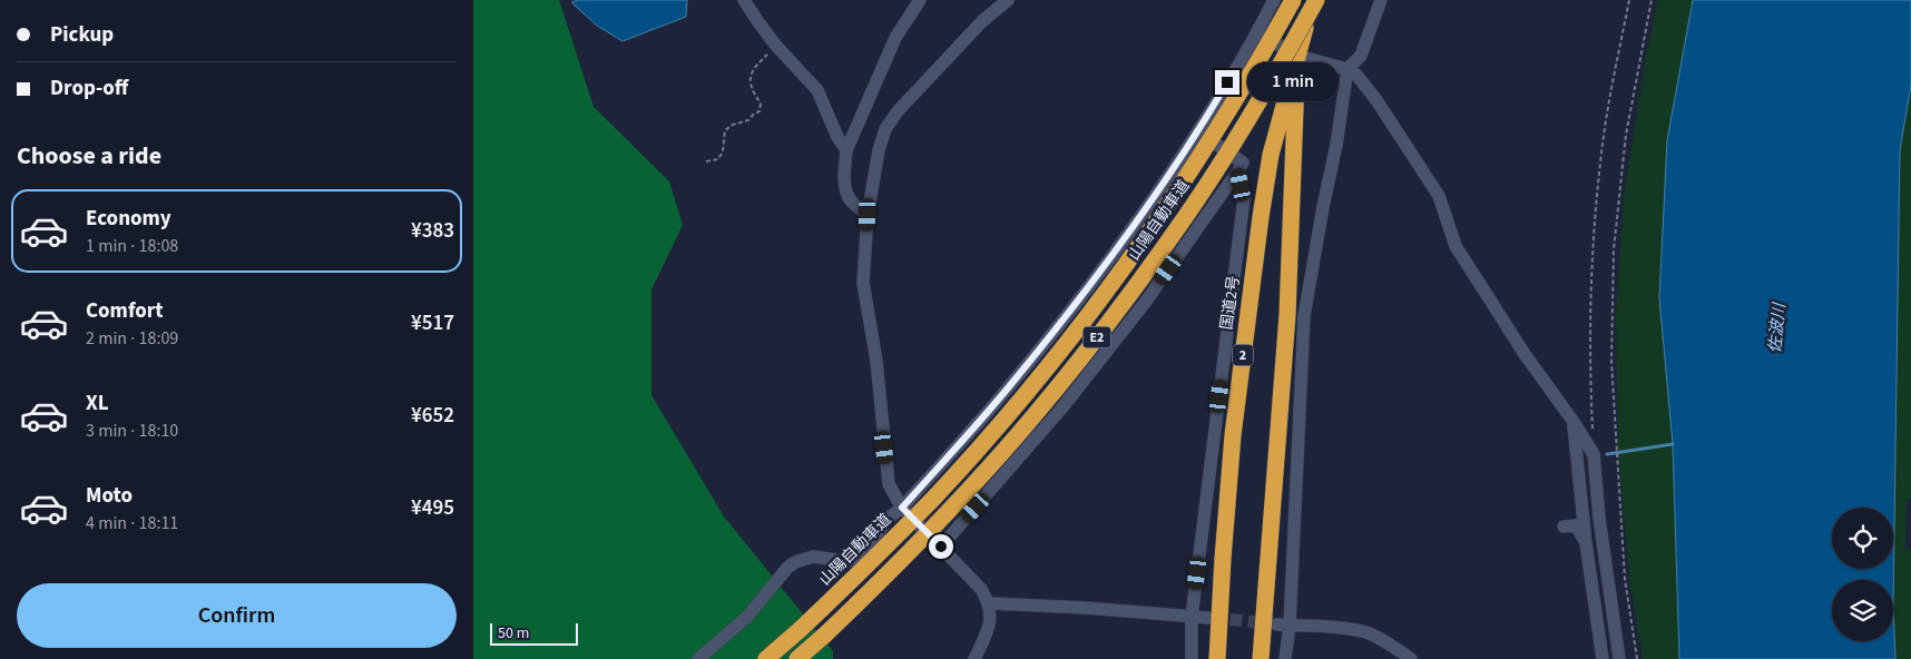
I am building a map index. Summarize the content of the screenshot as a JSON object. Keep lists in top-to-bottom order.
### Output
{
  "streets": {
    "highway": [
      "山陽自動車道",
      "国道2号",
      "E2",
      "2"
    ]
  },
  "crossings": [
    ["山陽自動車道", "国道2号"]
  ],
  "water": ["佐波川"],
  "scale_bar": "50 m",
  "page": {
    "banner": ["Pickup", "Drop-off"],
    "bubble": "1 min",
    "heading": "Choose a ride",
    "list": [
      {
        "name": "Economy",
        "note": "1 min · 18:08",
        "value": "¥383"
      },
      {
        "name": "Comfort",
        "note": "2 min · 18:09",
        "value": "¥517"
      },
      {
        "name": "XL",
        "note": "3 min · 18:10",
        "value": "¥652"
      },
      {
        "name": "Moto",
        "note": "4 min · 18:11",
        "value": "¥495"
      }
    ],
    "buttons": "Confirm",
    "scale": "50 m"
  }
}
